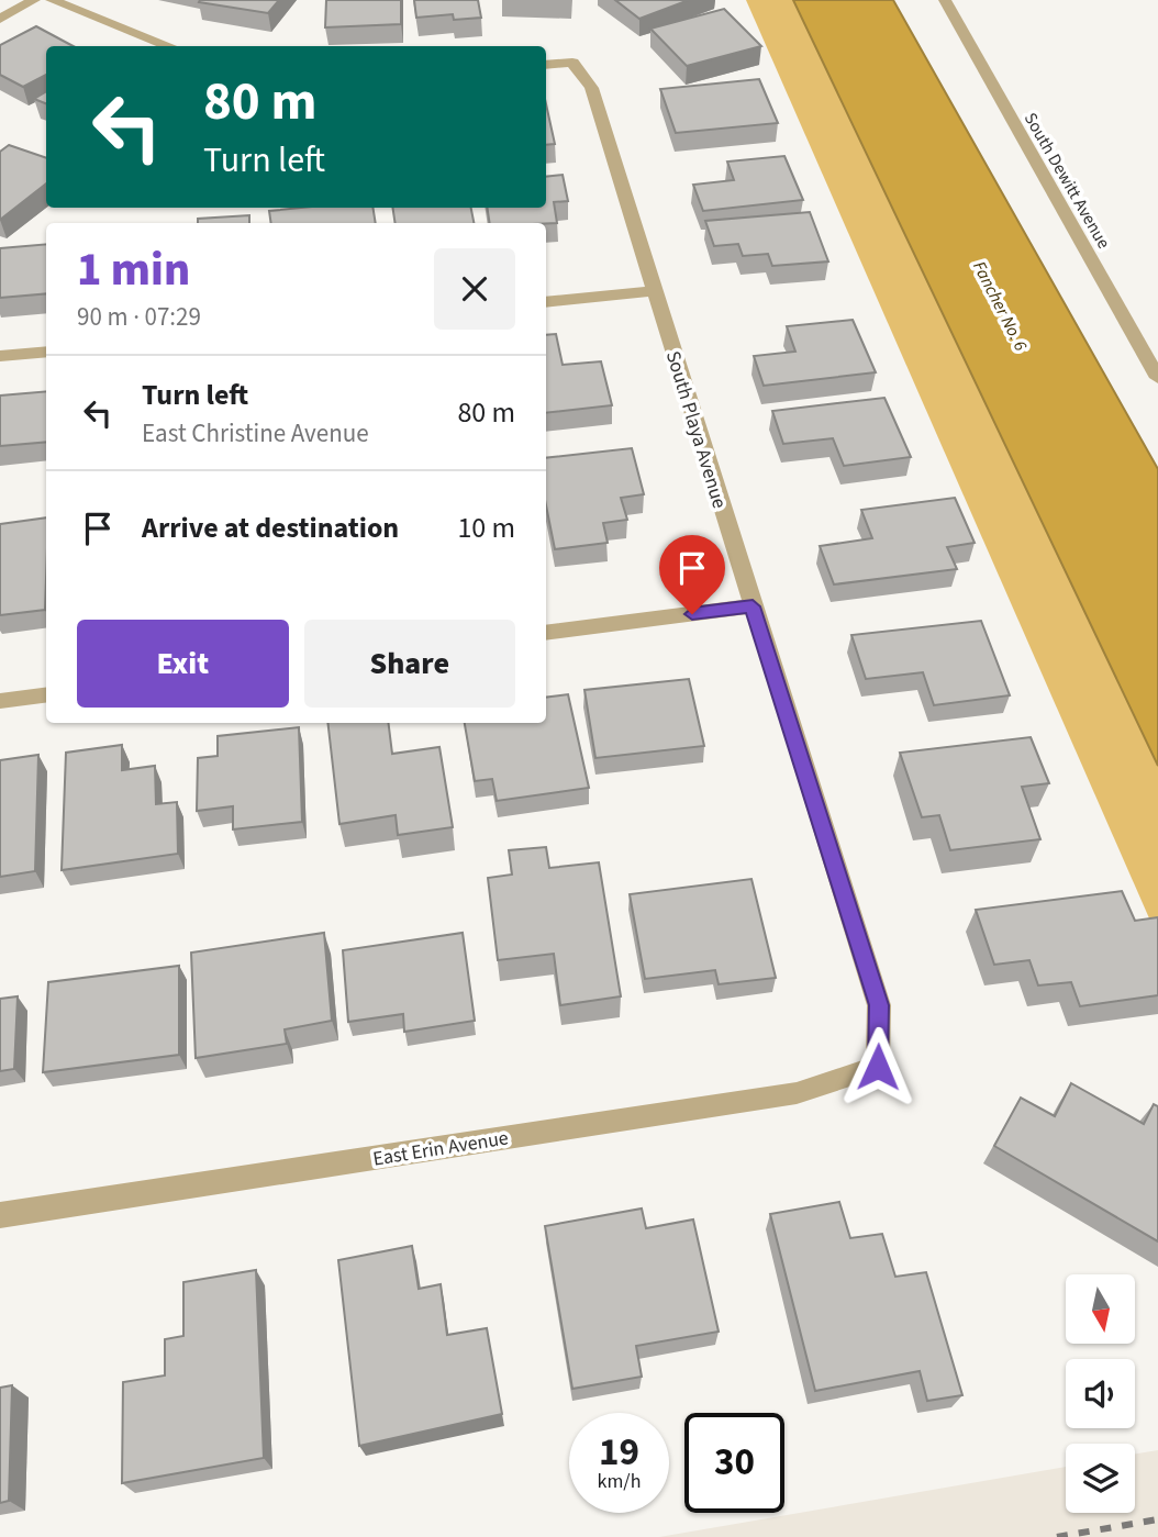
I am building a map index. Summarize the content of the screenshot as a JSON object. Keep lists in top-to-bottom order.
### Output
{
  "streets": {
    "street": ["South Dewitt Avenue", "South Playa Avenue", "East Erin Avenue"]
  },
  "crossings": [
    ["South Playa Avenue", "East Erin Avenue"]
  ],
  "water": ["Fancher No. 6"],
  "north": "bottom",
  "page": {
    "turn": ["80 m", "Turn left"],
    "heading": ["1 min", "90 m · 07:29"],
    "list": [
      {
        "name": "Turn left",
        "note": "East Christine Avenue",
        "value": "80 m"
      },
      {
        "name": "Arrive at destination",
        "value": "10 m"
      }
    ],
    "buttons": ["Exit", "Share"],
    "speed": "19 km/h",
    "limit": "30"
  }
}
